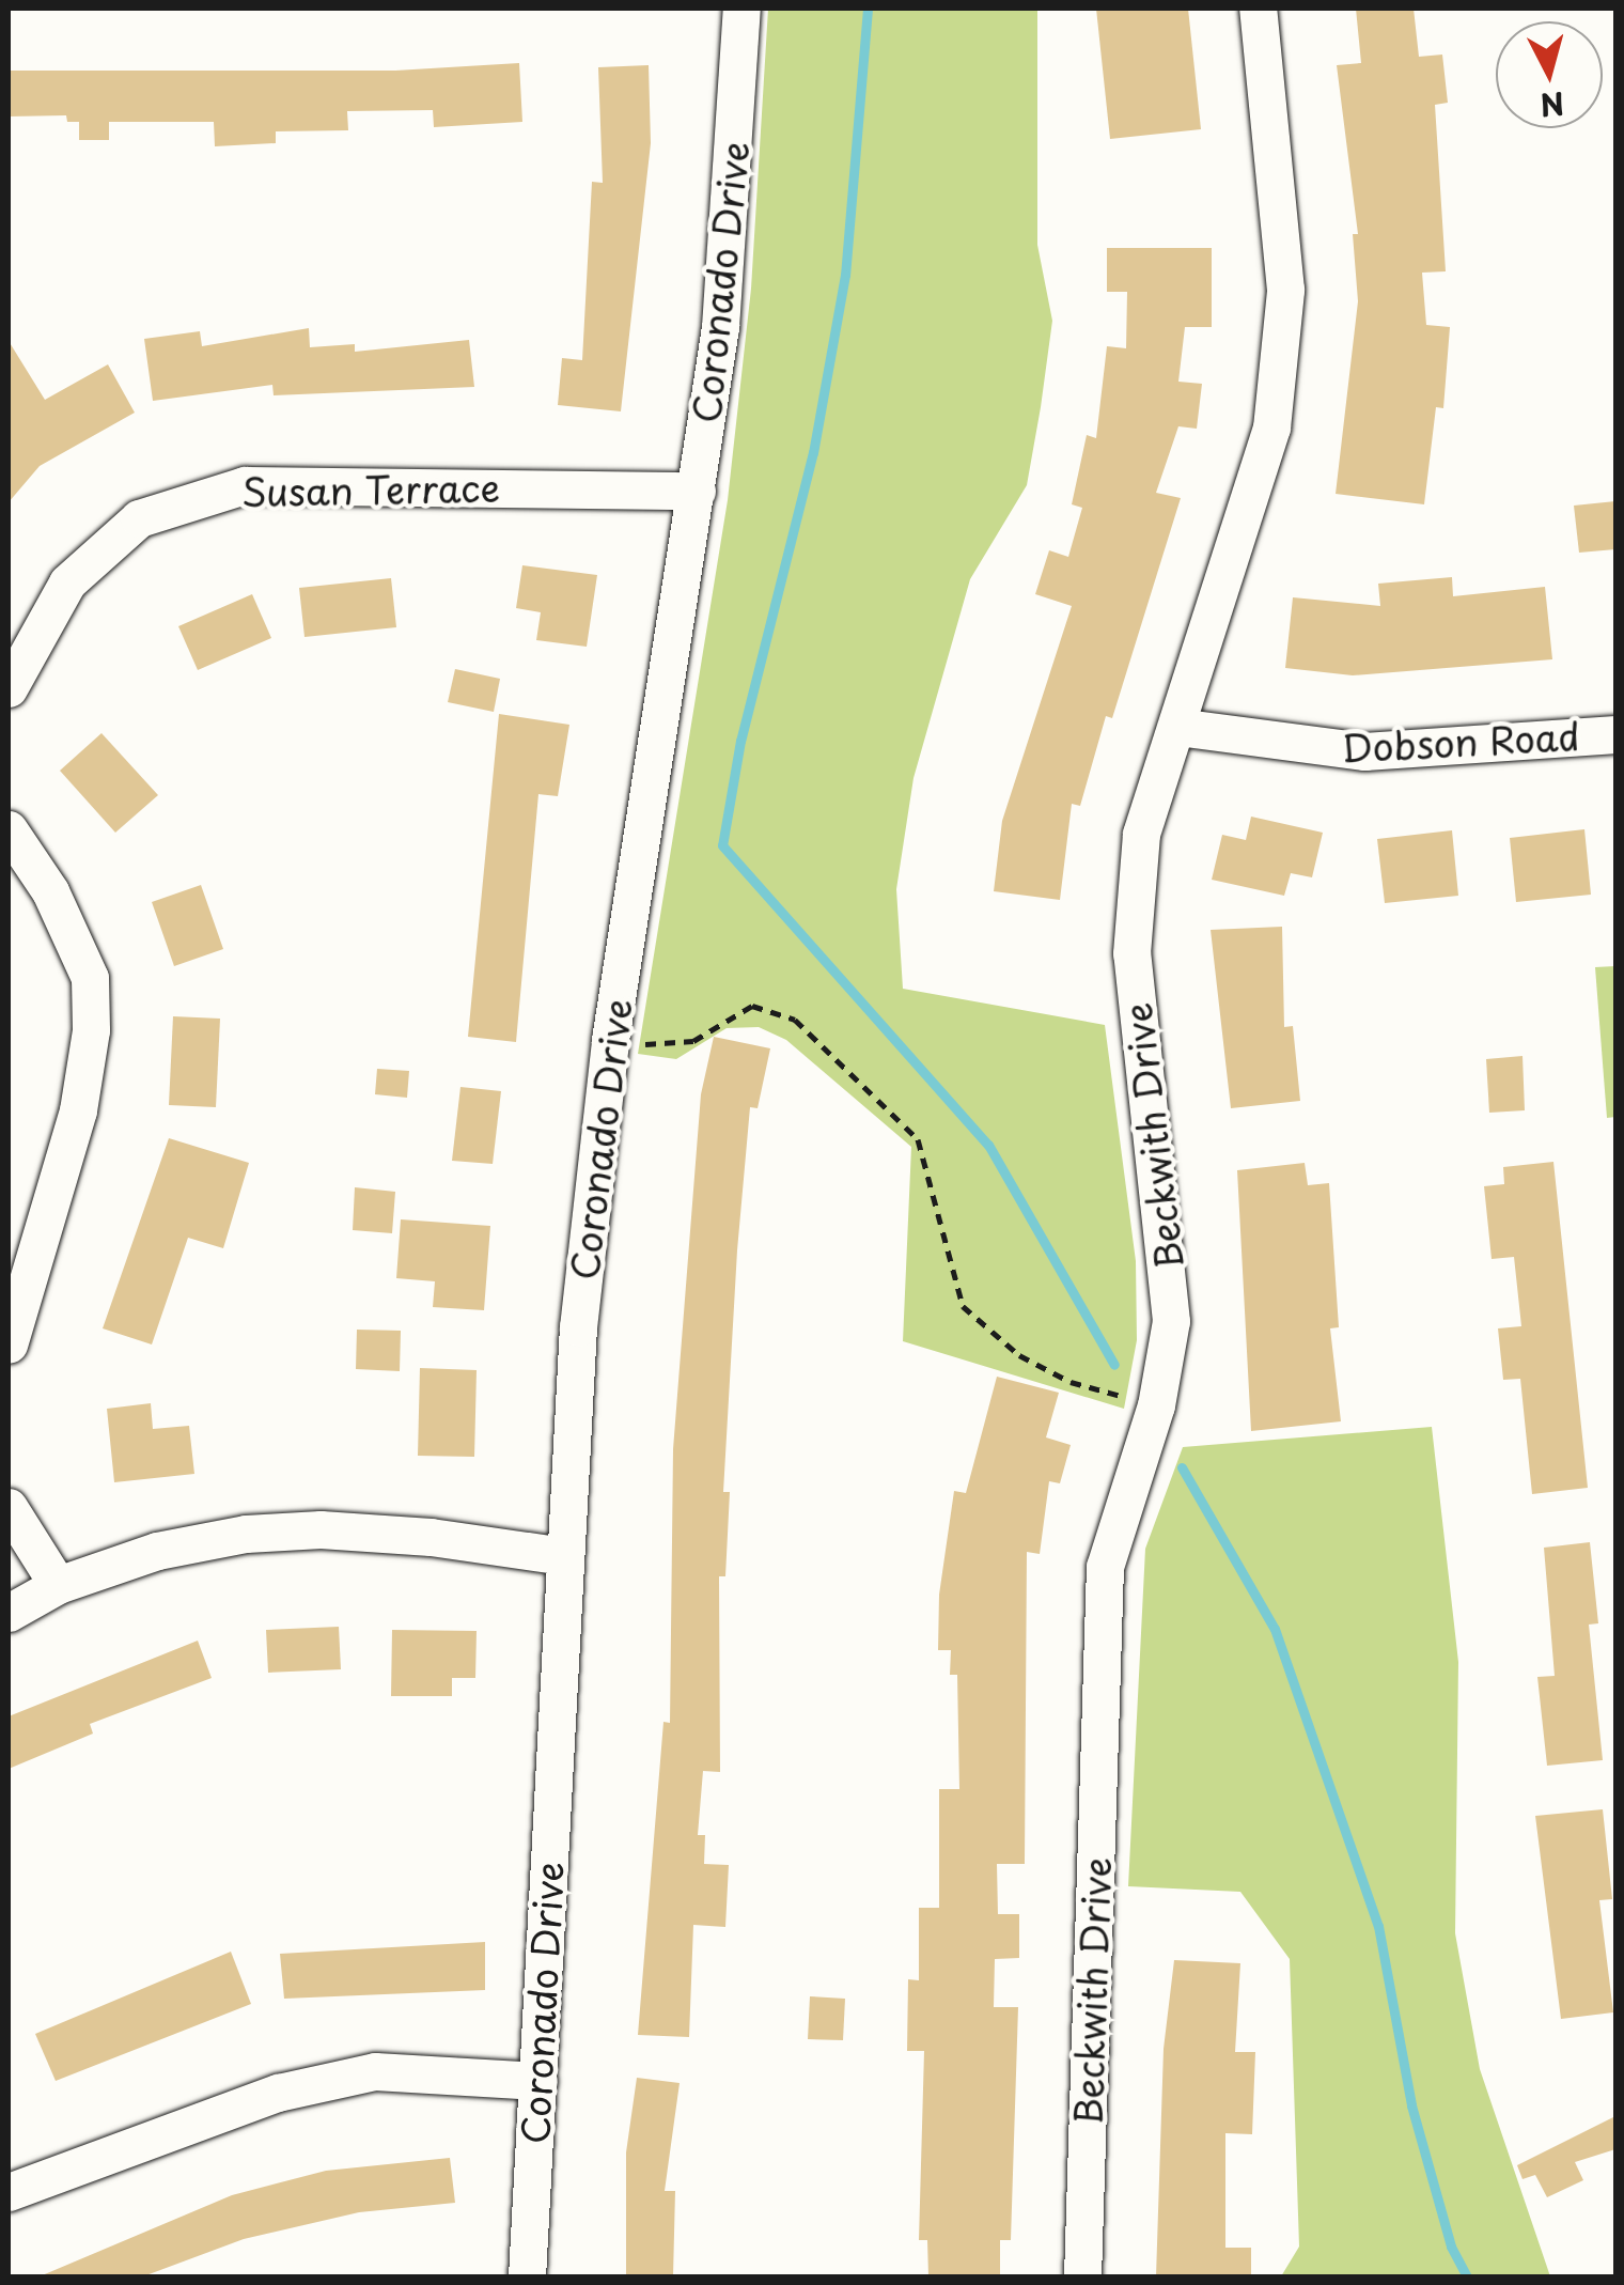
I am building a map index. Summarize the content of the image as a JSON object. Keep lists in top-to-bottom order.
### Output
{
  "streets": {
    "street": [
      "Coronado Drive",
      "Susan Terrace",
      "Dobson Road",
      "Beckwith Drive"
    ]
  },
  "crossings": [
    ["Coronado Drive", "Susan Terrace"],
    ["Dobson Road", "Beckwith Drive"]
  ],
  "north": "bottom"
}
